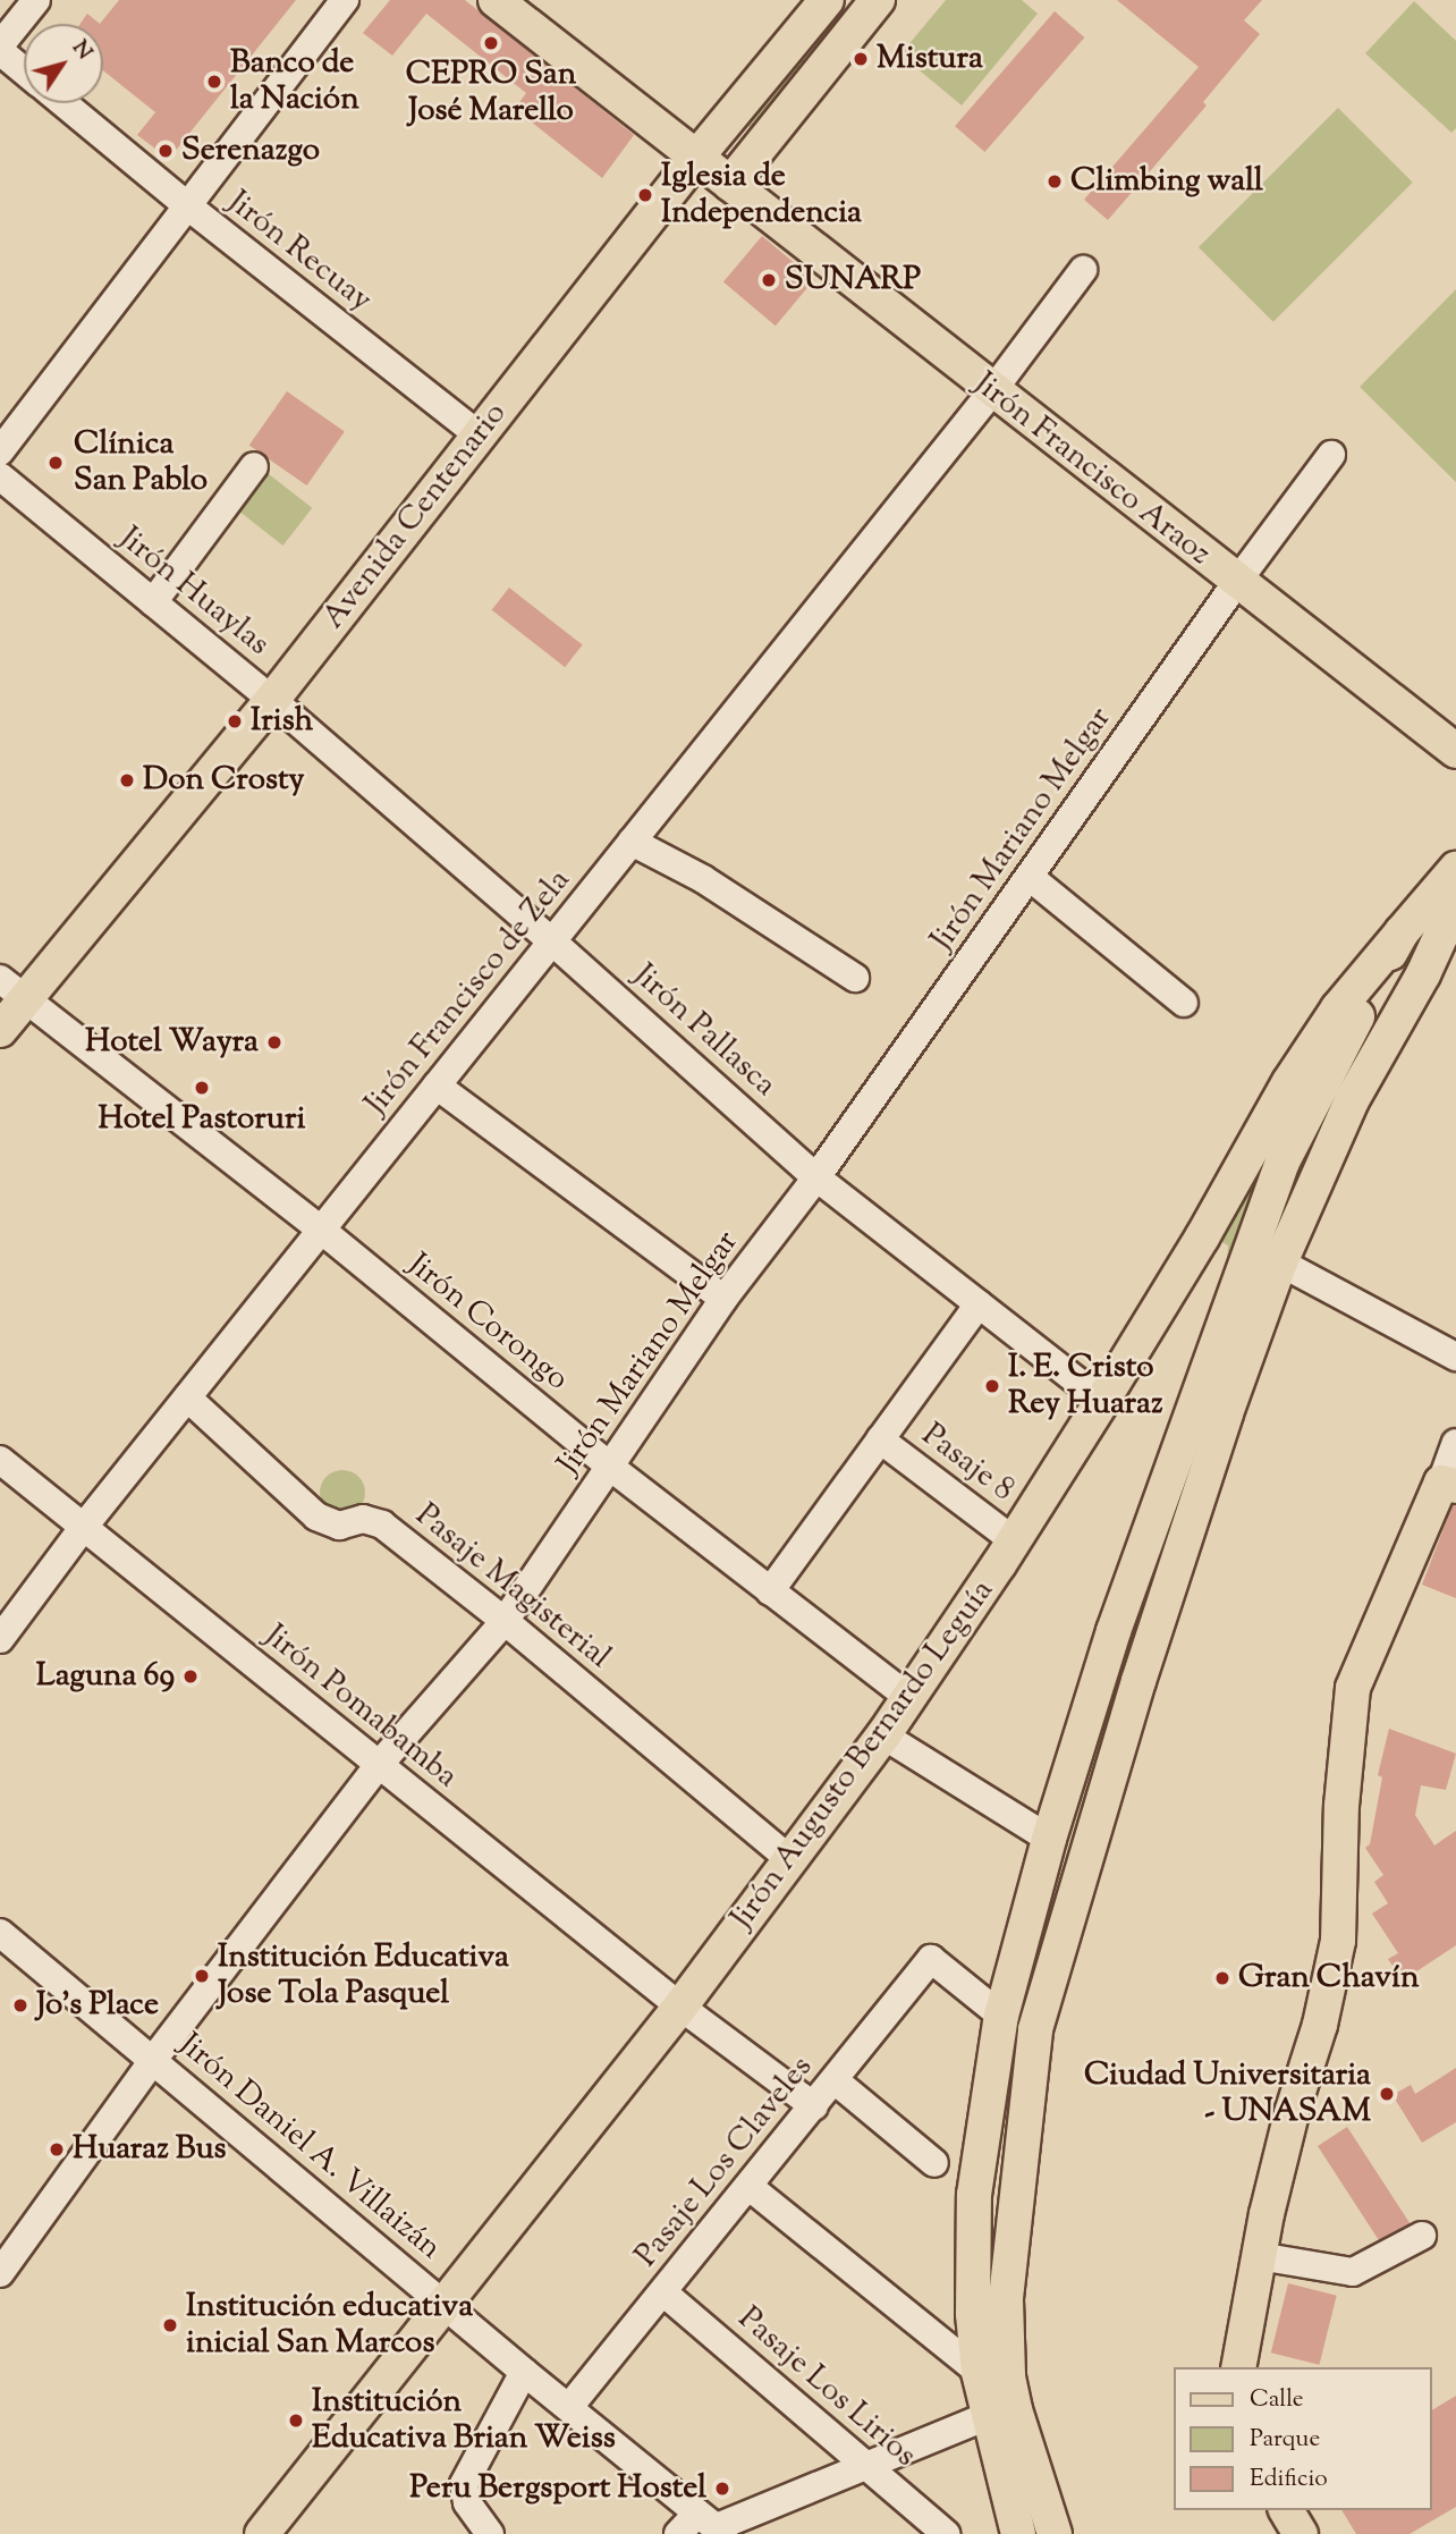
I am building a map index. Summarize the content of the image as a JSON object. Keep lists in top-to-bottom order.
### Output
{
  "streets": {
    "main road": ["Jirón Francisco Araoz", "Avenida Centenario", "Jirón Augusto Bernardo Leguía"],
    "street": [
      "Jirón Recuay",
      "Jirón Huaylas",
      "Jirón Mariano Melgar",
      "Jirón Francisco de Zela",
      "Jirón Pallasca",
      "Jirón Corongo",
      "Pasaje 8",
      "Pasaje Magisterial",
      "Jirón Pomabamba",
      "Jirón Daniel A. Villaizán",
      "Pasaje Los Claveles",
      "Pasaje Los Lirios"
    ]
  },
  "crossings": [
    ["Jirón Recuay", "Avenida Centenario"],
    ["Jirón Francisco Araoz", "Avenida Centenario"],
    ["Jirón Francisco Araoz", "Jirón Mariano Melgar"],
    ["Jirón Francisco Araoz", "Jirón Francisco de Zela"],
    ["Avenida Centenario", "Jirón Huaylas"],
    ["Avenida Centenario", "Jirón Pallasca"],
    ["Avenida Centenario", "Jirón Corongo"],
    ["Jirón Huaylas", "Jirón Pallasca"],
    ["Jirón Mariano Melgar", "Jirón Pallasca"],
    ["Jirón Mariano Melgar", "Jirón Corongo"],
    ["Jirón Mariano Melgar", "Pasaje Magisterial"],
    ["Jirón Mariano Melgar", "Jirón Pomabamba"],
    ["Jirón Mariano Melgar", "Jirón Daniel A. Villaizán"],
    ["Jirón Francisco de Zela", "Jirón Pallasca"],
    ["Jirón Francisco de Zela", "Jirón Corongo"],
    ["Jirón Francisco de Zela", "Pasaje Magisterial"],
    ["Jirón Francisco de Zela", "Jirón Pomabamba"],
    ["Jirón Pallasca", "Jirón Augusto Bernardo Leguía"],
    ["Jirón Corongo", "Jirón Augusto Bernardo Leguía"],
    ["Pasaje 8", "Jirón Augusto Bernardo Leguía"],
    ["Pasaje Magisterial", "Jirón Augusto Bernardo Leguía"],
    ["Jirón Pomabamba", "Jirón Augusto Bernardo Leguía"],
    ["Jirón Pomabamba", "Pasaje Los Claveles"],
    ["Jirón Augusto Bernardo Leguía", "Jirón Daniel A. Villaizán"],
    ["Jirón Daniel A. Villaizán", "Pasaje Los Claveles"],
    ["Pasaje Los Claveles", "Pasaje Los Lirios"]
  ],
  "places": [
    "CEPRO San José Marello",
    "Mistura",
    "Banco de la Nación",
    "Serenazgo",
    "Climbing wall",
    "Iglesia de Independencia",
    "SUNARP",
    "Clínica San Pablo",
    "Irish",
    "Don Crosty",
    "Hotel Wayra",
    "Hotel Pastoruri",
    "I. E. Cristo Rey Huaraz",
    "Laguna 69",
    "Institución Educativa Jose Tola Pasquel",
    "Gran Chavín",
    "Jo's Place",
    "Ciudad Universitaria - UNASAM",
    "Huaraz Bus",
    "Institución educativa inicial San Marcos",
    "Institución Educativa Brian Weiss",
    "Peru Bergsport Hostel"
  ],
  "legend": ["Calle", "Parque", "Edificio"],
  "north": "top right"
}
